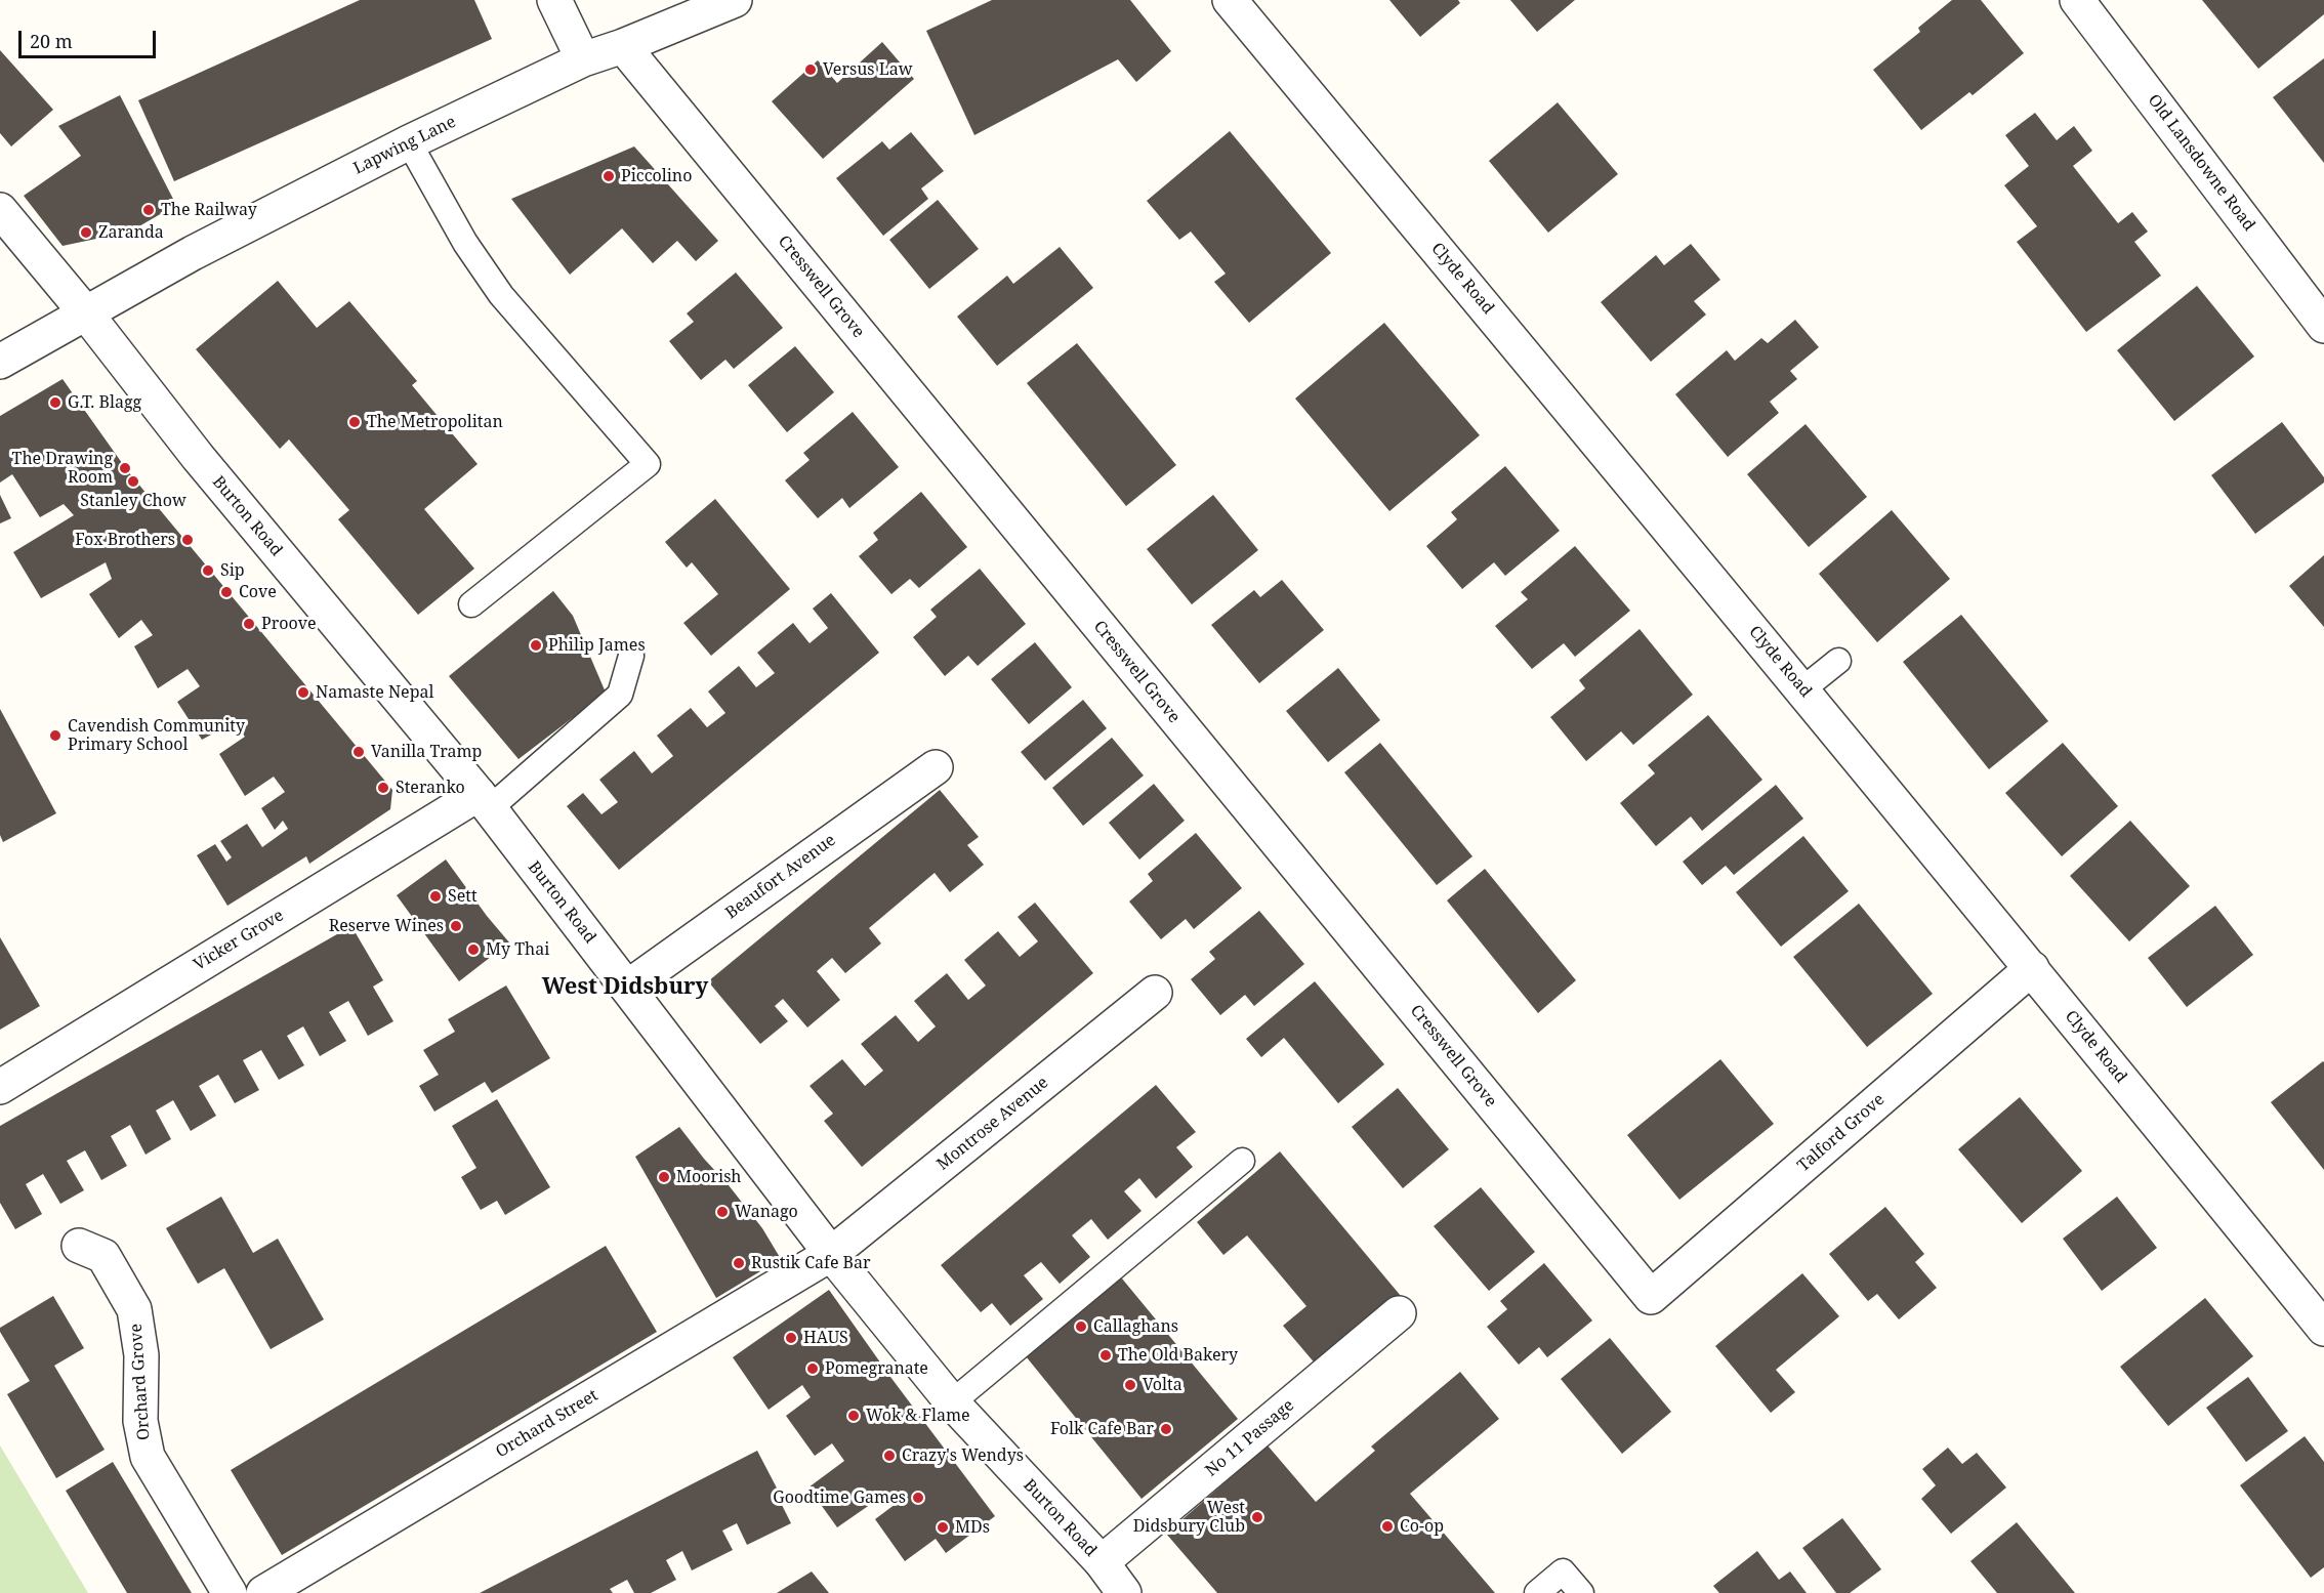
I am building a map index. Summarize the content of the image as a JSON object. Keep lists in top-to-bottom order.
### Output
{
  "streets": {
    "street": [
      "Lapwing Lane",
      "Old Lansdowne Road",
      "Clyde Road",
      "Cresswell Grove",
      "Burton Road",
      "Beaufort Avenue",
      "Vicker Grove",
      "Montrose Avenue",
      "Talford Grove",
      "Orchard Grove",
      "Orchard Street",
      "No 11 Passage"
    ]
  },
  "crossings": [
    ["Lapwing Lane", "Cresswell Grove"],
    ["Lapwing Lane", "Burton Road"],
    ["Clyde Road", "Talford Grove"],
    ["Cresswell Grove", "Talford Grove"],
    ["Burton Road", "Beaufort Avenue"],
    ["Burton Road", "Vicker Grove"],
    ["Burton Road", "Montrose Avenue"],
    ["Burton Road", "Orchard Street"],
    ["Burton Road", "No 11 Passage"],
    ["Montrose Avenue", "Orchard Street"]
  ],
  "districts": ["West Didsbury"],
  "places": [
    "Versus Law",
    "Piccolino",
    "The Railway",
    "Zaranda",
    "G.T. Blagg",
    "The Metropolitan",
    "The Drawing Room",
    "Stanley Chow",
    "Fox Brothers",
    "Sip",
    "Cove",
    "Proove",
    "Philip James",
    "Namaste Nepal",
    "Cavendish Community Primary School",
    "Vanilla Tramp",
    "Steranko",
    "Sett",
    "Reserve Wines",
    "My Thai",
    "Moorish",
    "Wanago",
    "Rustik Cafe Bar",
    "Callaghans",
    "HAUS",
    "The Old Bakery",
    "Pomegranate",
    "Volta",
    "Wok & Flame",
    "Folk Cafe Bar",
    "Crazy's Wendys",
    "Goodtime Games",
    "West Didsbury Club",
    "Co-op",
    "MDs"
  ],
  "scale_bar": "20 m"
}
